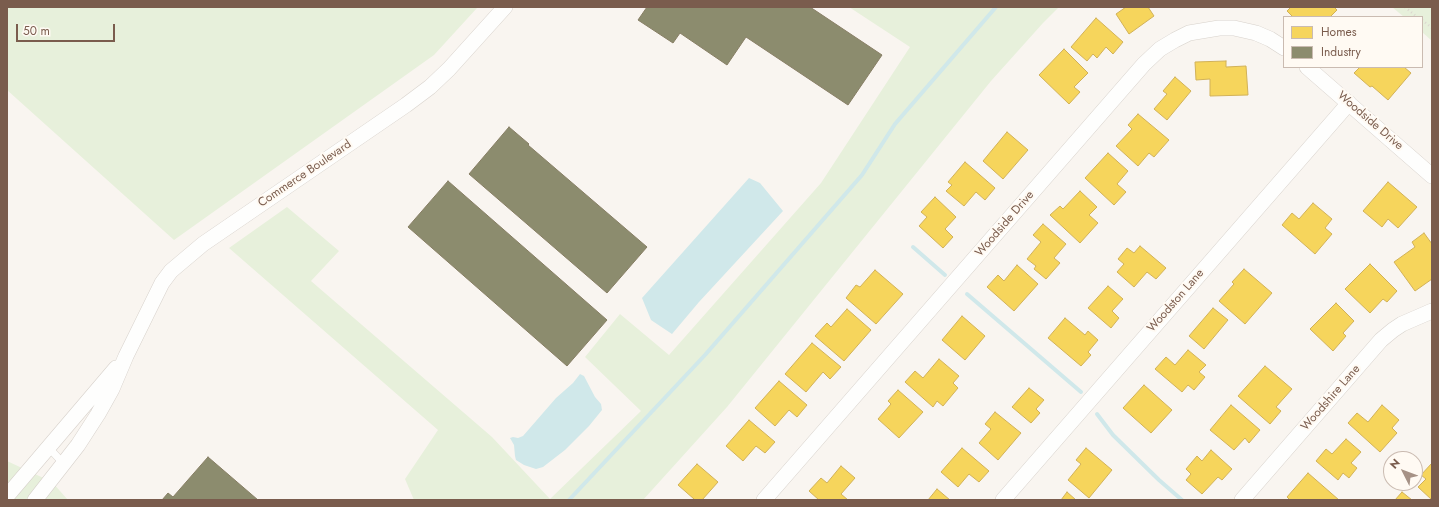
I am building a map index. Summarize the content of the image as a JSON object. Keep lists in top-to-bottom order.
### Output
{
  "streets": {
    "street": [
      "Woodside Drive",
      "Commerce Boulevard",
      "Woodston Lane",
      "Woodshire Lane"
    ]
  },
  "crossings": [
    ["Woodside Drive", "Woodston Lane"]
  ],
  "legend": ["Homes", "Industry"],
  "scale_bar": "50 m",
  "north": "top left"
}
